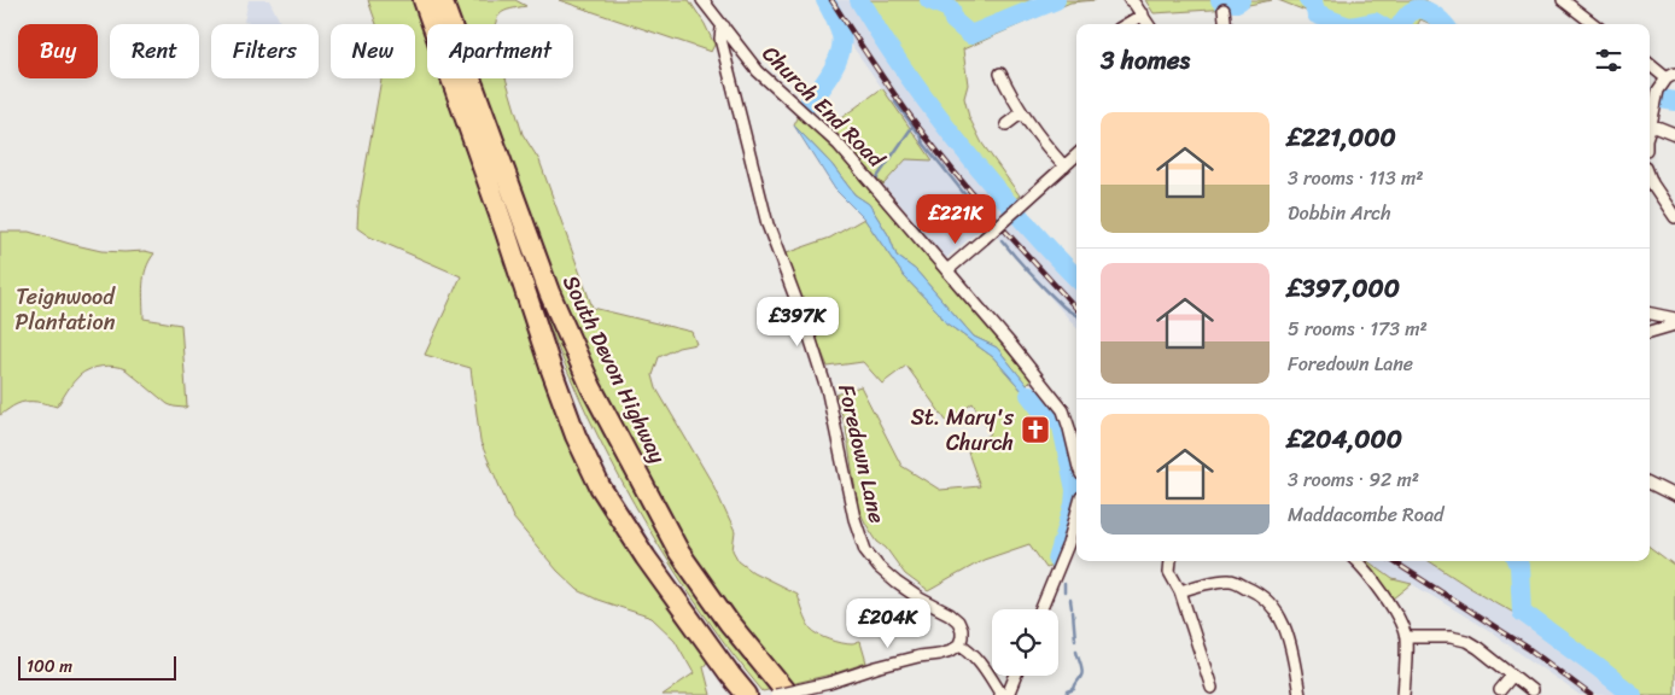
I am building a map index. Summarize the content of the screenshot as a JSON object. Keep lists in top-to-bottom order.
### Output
{
  "streets": {
    "highway": ["South Devon Highway"],
    "street": ["Church End Road", "Foredown Lane"]
  },
  "crossings": [
    ["Church End Road", "Foredown Lane"]
  ],
  "parks": ["Teignwood Plantation"],
  "places": {
    "church": ["St. Mary's Church"]
  },
  "scale_bar": "100 m",
  "page": {
    "chip": [
      "Buy",
      "Rent",
      "Filters",
      "New",
      "Apartment"
    ],
    "heading": "3 homes",
    "list": [
      {
        "name": "£221,000",
        "note": "3 rooms · 113 m² · Dobbin Arch"
      },
      {
        "name": "£397,000",
        "note": "5 rooms · 173 m² · Foredown Lane"
      },
      {
        "name": "£204,000",
        "note": "3 rooms · 92 m² · Maddacombe Road"
      }
    ],
    "price": ["£221K", "£397K", "£204K"],
    "scale": "100 m"
  }
}
